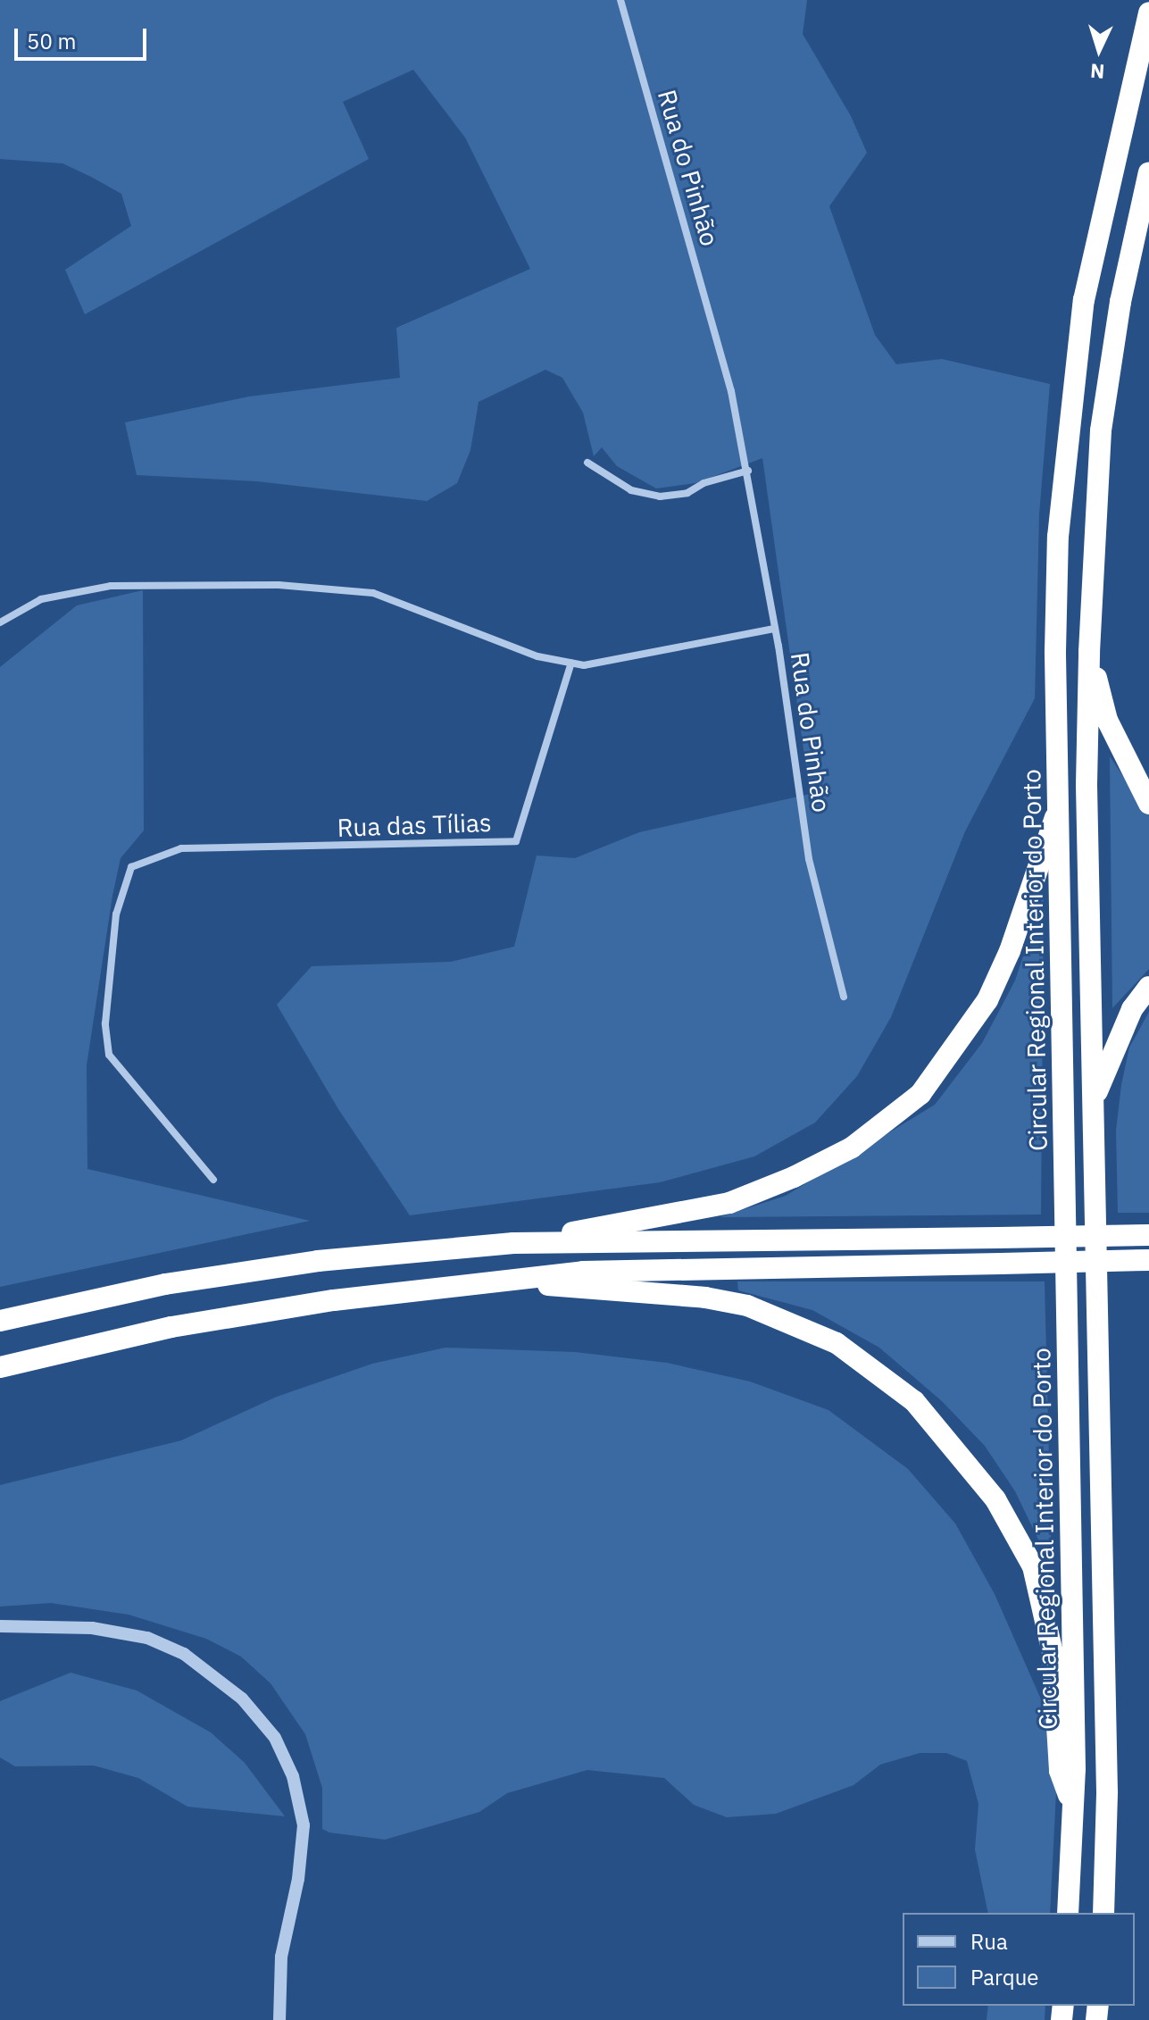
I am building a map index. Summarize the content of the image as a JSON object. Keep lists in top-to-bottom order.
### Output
{
  "streets": {
    "highway": ["Circular Regional Interior do Porto"],
    "street": ["Rua do Pinhão", "Rua das Tílias"]
  },
  "legend": ["Rua", "Parque"],
  "scale_bar": "50 m",
  "north": "bottom"
}
